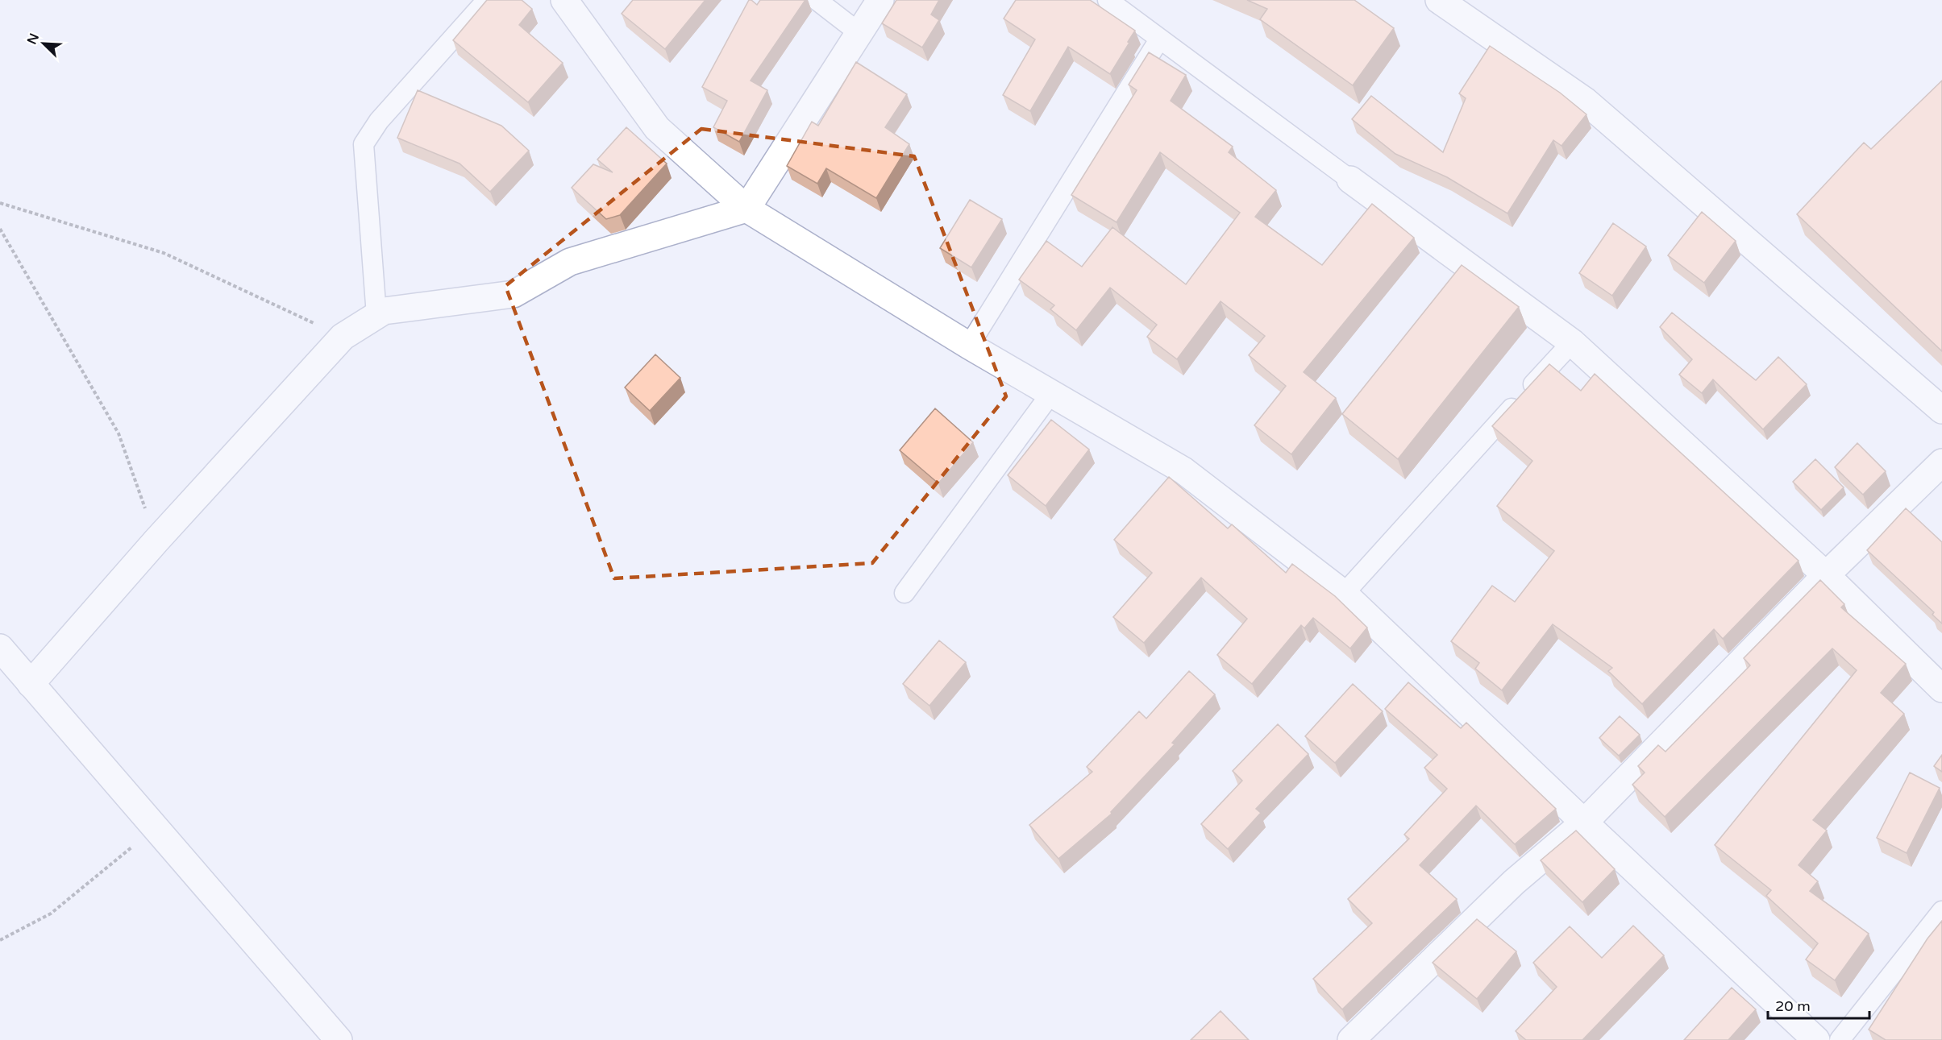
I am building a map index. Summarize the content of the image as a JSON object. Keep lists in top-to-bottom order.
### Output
{
  "scale_bar": "20 m",
  "north": "top left"
}
